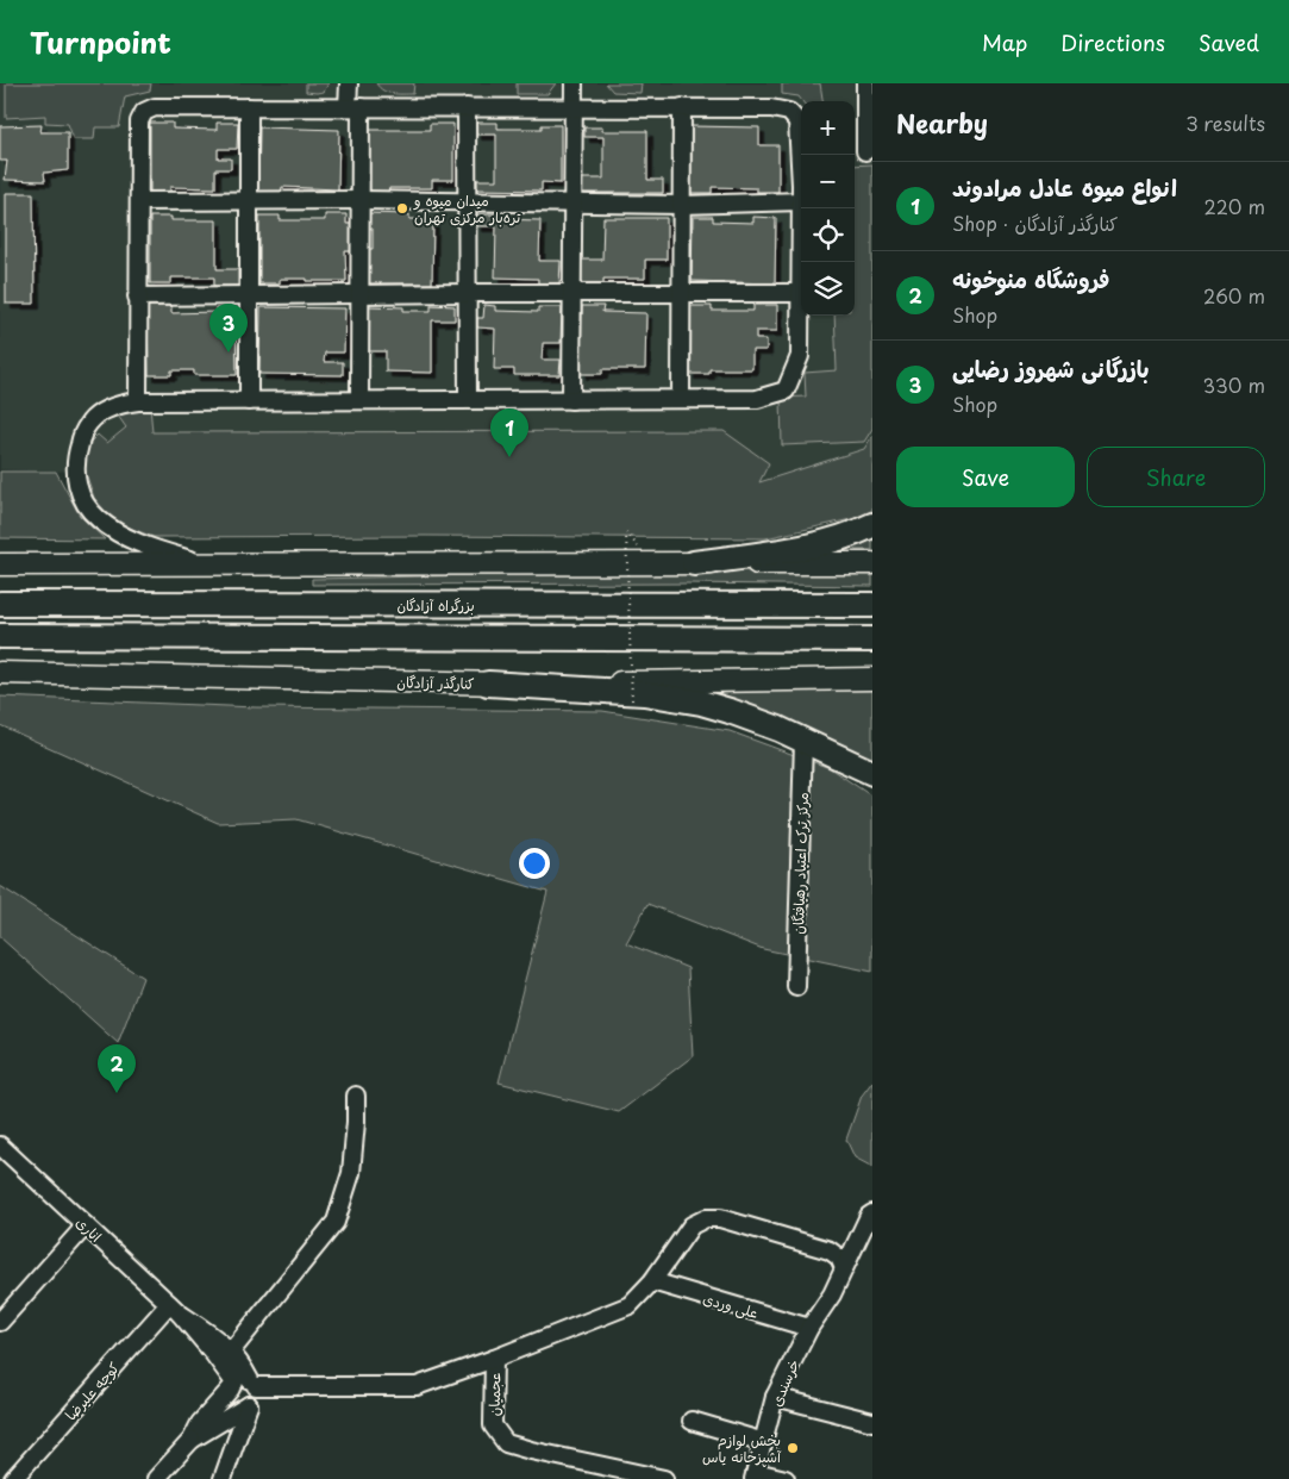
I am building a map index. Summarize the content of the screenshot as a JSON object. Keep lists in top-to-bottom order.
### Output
{
  "streets": {
    "highway": ["بزرگراه آزادگان"],
    "main road": ["کنارگذر آزادگان"],
    "street": [
      "مرکز ترک اعتیاد رهیافتگان",
      "اناری",
      "علی وردی",
      "خرسندی",
      "کوچه علیرضا",
      "عجمیان"
    ]
  },
  "crossings": [
    ["اناری", "کوچه علیرضا"],
    ["علی وردی", "خرسندی"]
  ],
  "places": ["میدان میوه و تره‌بار مرکزی تهران", "پخش لوازم آشپزخانه یاس"],
  "page": {
    "header": "Turnpoint",
    "nav": ["Map", "Directions", "Saved"],
    "heading": ["Nearby", "3 results"],
    "map_buttons": ["+", "−"],
    "list": [
      {
        "mark": "1",
        "name": "انواع میوه عادل مرادوند",
        "note": "Shop · کنارگذر آزادگان",
        "value": "220 m"
      },
      {
        "mark": "2",
        "name": "فروشگاه منوخونه",
        "note": "Shop",
        "value": "260 m"
      },
      {
        "mark": "3",
        "name": "بازرگانی شهروز رضایی",
        "note": "Shop",
        "value": "330 m"
      }
    ],
    "pins": ["3", "1", "2"],
    "buttons": ["Save", "Share"]
  }
}
